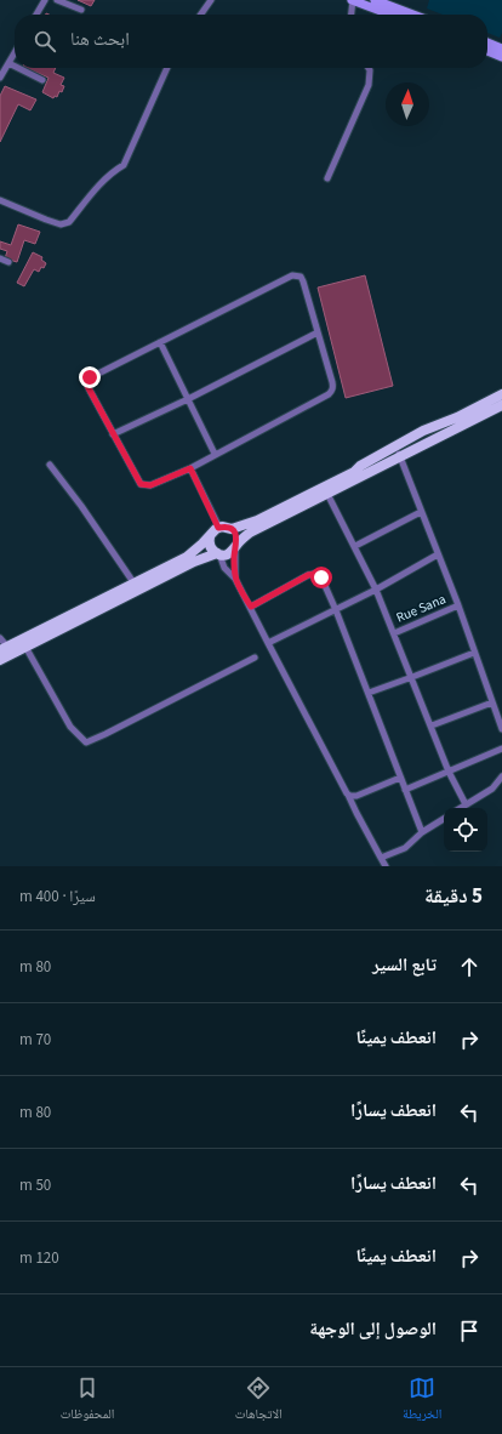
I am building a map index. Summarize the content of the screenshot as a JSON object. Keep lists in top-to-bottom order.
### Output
{
  "streets": {
    "street": ["Rue Sana"]
  },
  "north": "top",
  "page": {
    "search": "ابحث هنا",
    "heading": ["5 دقيقة", "سيرًا · 400 m"],
    "list": [
      ["تابع السير", "80 m"],
      ["انعطف يمينًا", "70 m"],
      ["انعطف يسارًا", "80 m"],
      ["انعطف يسارًا", "50 m"],
      ["انعطف يمينًا", "120 m"],
      "الوصول إلى الوجهة"
    ],
    "nav": ["الخريطة", "الاتجاهات", "المحفوظات"]
  }
}
